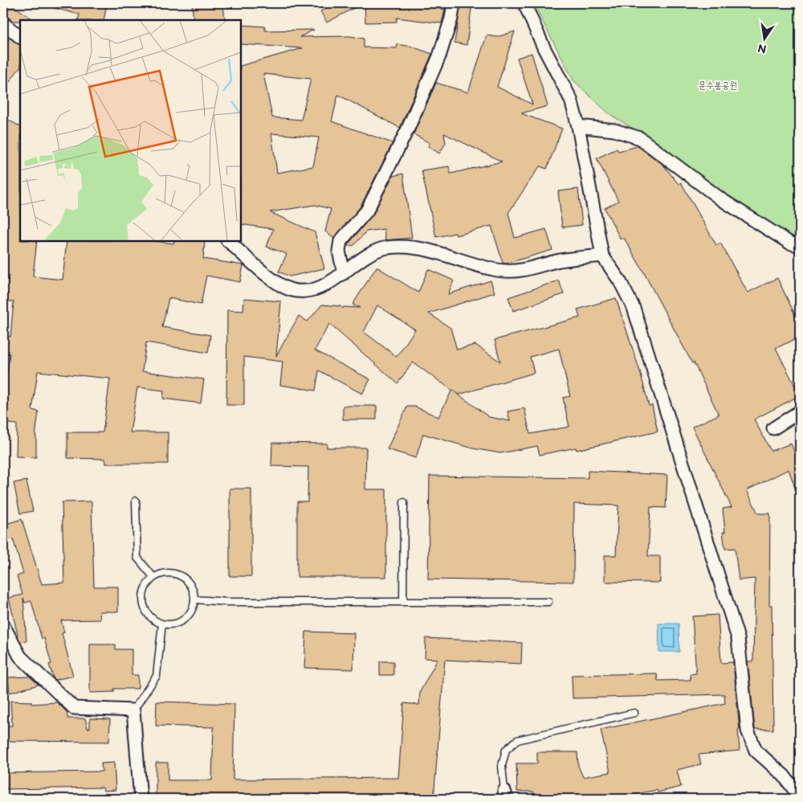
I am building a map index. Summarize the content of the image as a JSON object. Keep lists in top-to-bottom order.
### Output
{
  "parks": ["문수봉공원"],
  "north": "bottom"
}
